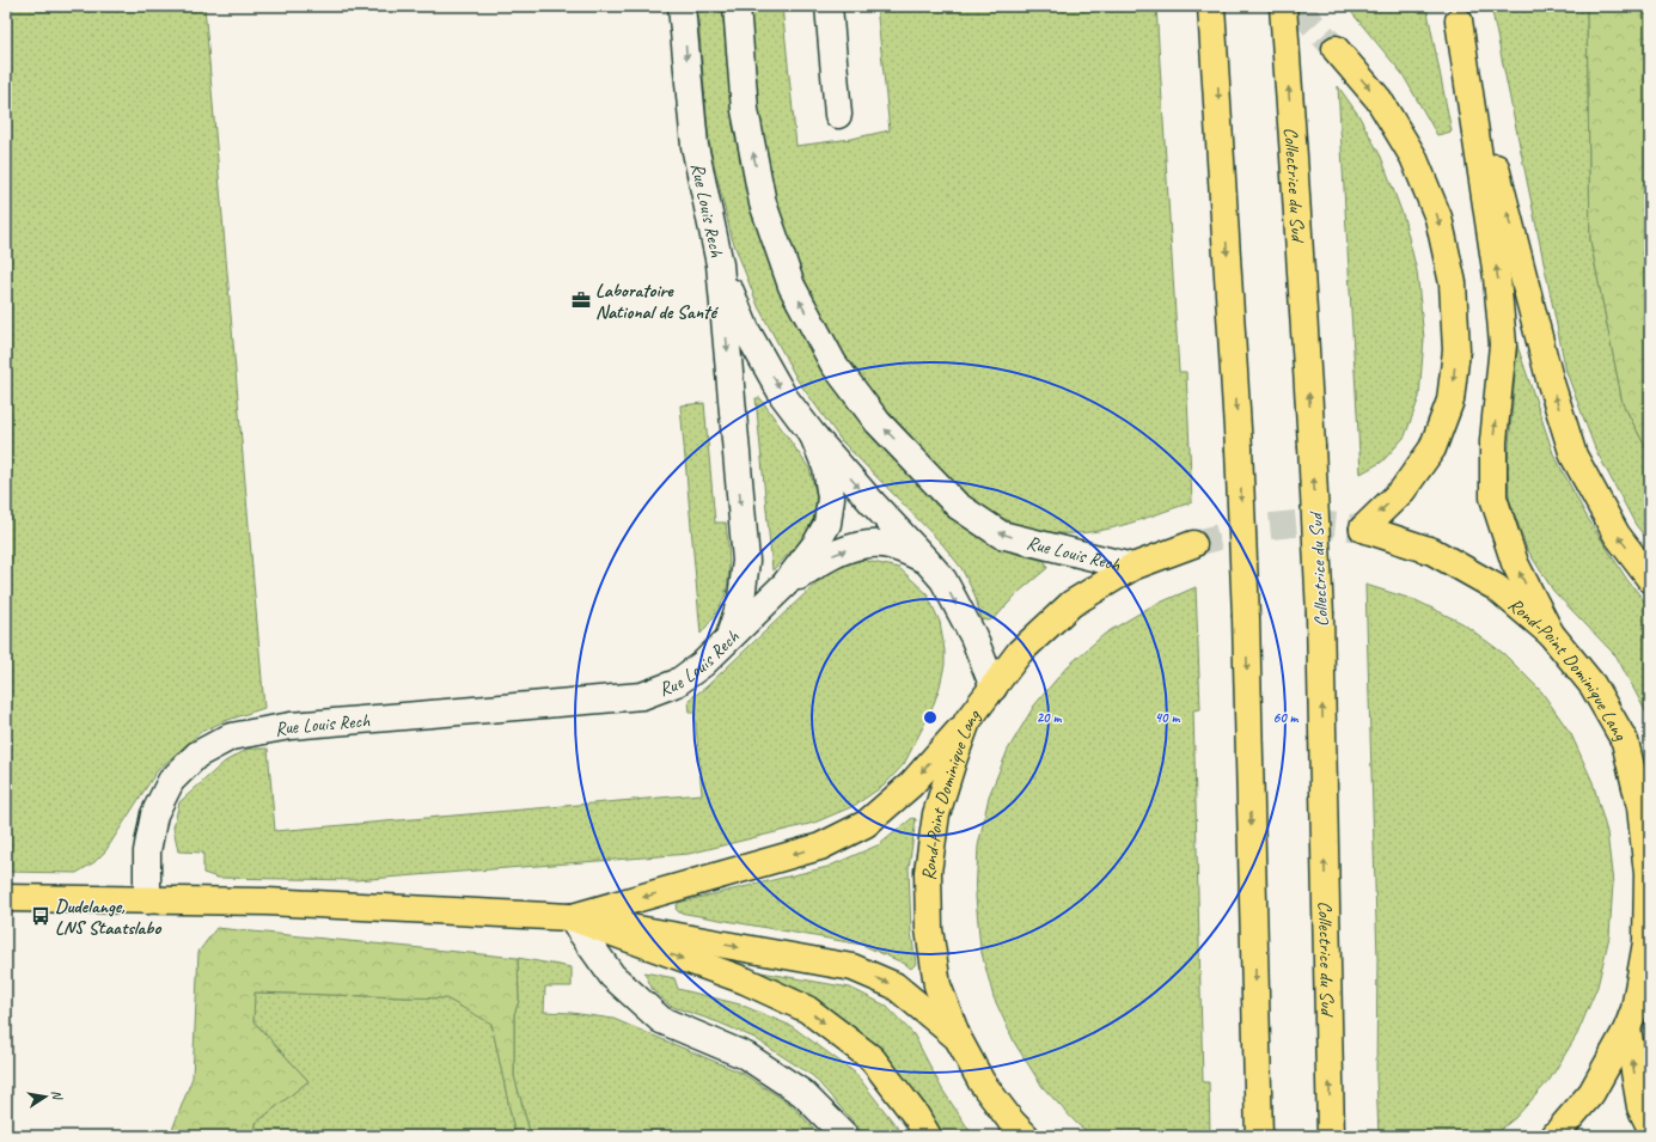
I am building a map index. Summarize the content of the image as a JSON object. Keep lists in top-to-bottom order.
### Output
{
  "streets": {
    "main road": ["Collectrice du Sud", "Rond-Point Dominique Lang"],
    "street": ["Rue Louis Rech"]
  },
  "crossings": [
    ["Rue Louis Rech", "Rond-Point Dominique Lang"]
  ],
  "places": {
    "office": ["Laboratoire National de Santé"],
    "bus stop": ["Dudelange, LNS Staatslabo"]
  },
  "north": "right",
  "rings": ["20 m", "40 m", "60 m"]
}
